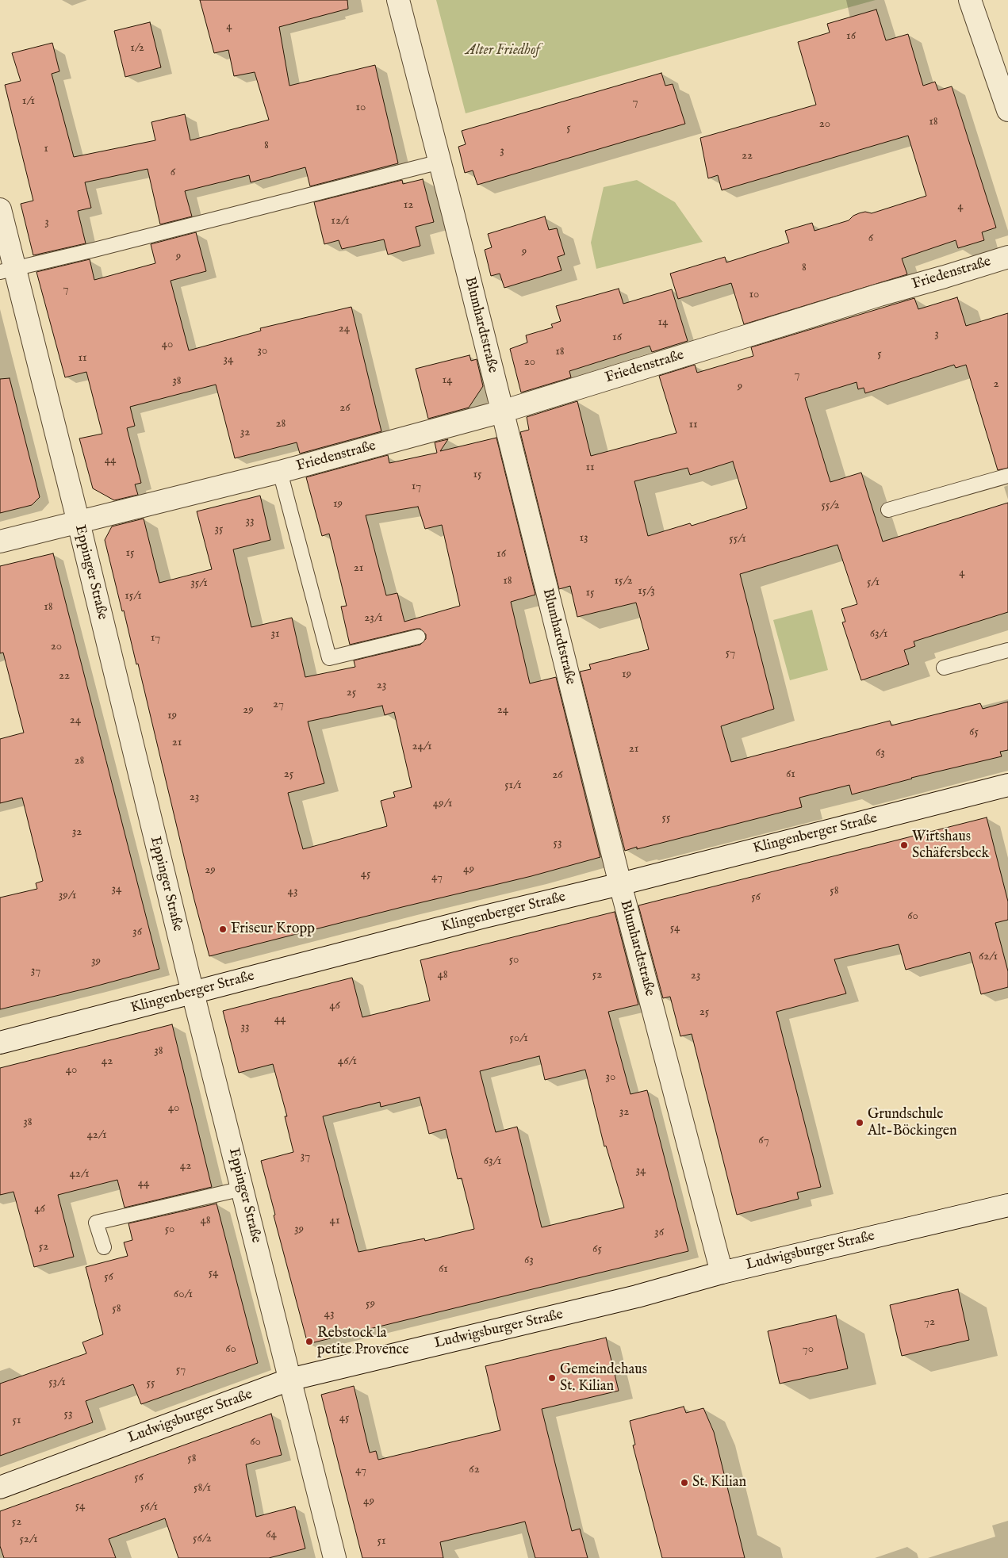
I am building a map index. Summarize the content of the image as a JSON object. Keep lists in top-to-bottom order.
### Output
{
  "streets": {
    "street": [
      "Friedenstraße",
      "Blumhardtstraße",
      "Eppinger Straße",
      "Klingenberger Straße",
      "Ludwigsburger Straße"
    ]
  },
  "crossings": [
    ["Friedenstraße", "Blumhardtstraße"],
    ["Friedenstraße", "Eppinger Straße"],
    ["Blumhardtstraße", "Klingenberger Straße"],
    ["Blumhardtstraße", "Ludwigsburger Straße"],
    ["Eppinger Straße", "Klingenberger Straße"],
    ["Eppinger Straße", "Ludwigsburger Straße"]
  ],
  "parks": ["Alter Friedhof"],
  "places": [
    "Wirtshaus Schäfersbeck",
    "Friseur Kropp",
    "Grundschule Alt-Böckingen",
    "Rebstock la petite Provence",
    "Gemeindehaus St. Kilian",
    "St. Kilian"
  ],
  "house_numbers": [
    "4",
    "16",
    "1/2",
    "1/1",
    "7",
    "10",
    "18",
    "20",
    "5",
    "8",
    "1",
    "3",
    "22",
    "6",
    "12",
    "4",
    "12/1",
    "3",
    "6",
    "9",
    "9",
    "8",
    "7",
    "10",
    "14",
    "24",
    "3",
    "16",
    "40",
    "30",
    "18",
    "5",
    "11",
    "34",
    "20",
    "7",
    "14",
    "38",
    "2",
    "9",
    "26",
    "28",
    "11",
    "32",
    "44",
    "11",
    "15",
    "17",
    "19",
    "55/2",
    "33",
    "35",
    "13",
    "55/1",
    "15",
    "16",
    "21",
    "4",
    "18",
    "15/2",
    "5/1",
    "35/1",
    "15/3",
    "15",
    "15/1",
    "18",
    "23/1",
    "31",
    "63/1",
    "17",
    "20",
    "57",
    "19",
    "22",
    "23",
    "25",
    "27",
    "29",
    "24",
    "19",
    "24",
    "65",
    "21",
    "24/1",
    "21",
    "63",
    "28",
    "25",
    "61",
    "26",
    "51/1",
    "23",
    "49/1",
    "55",
    "32",
    "53",
    "49",
    "29",
    "45",
    "47",
    "34",
    "58",
    "43",
    "39/1",
    "56",
    "60",
    "54",
    "36",
    "62/1",
    "50",
    "39",
    "37",
    "48",
    "52",
    "23",
    "46",
    "25",
    "44",
    "33",
    "50/1",
    "38",
    "42",
    "46/1",
    "40",
    "30",
    "40",
    "32",
    "38",
    "42/1",
    "67",
    "37",
    "63/1",
    "42",
    "34",
    "42/1",
    "44",
    "46",
    "48",
    "41",
    "50",
    "39",
    "36",
    "52",
    "65",
    "63",
    "61",
    "54",
    "56",
    "60/1",
    "59",
    "58",
    "43",
    "72",
    "60",
    "70",
    "57",
    "53/1",
    "55",
    "53",
    "45",
    "51",
    "60",
    "58",
    "62",
    "47",
    "56",
    "58/1",
    "49",
    "54",
    "56/1",
    "52",
    "64",
    "56/2",
    "52/1",
    "51"
  ]
}
